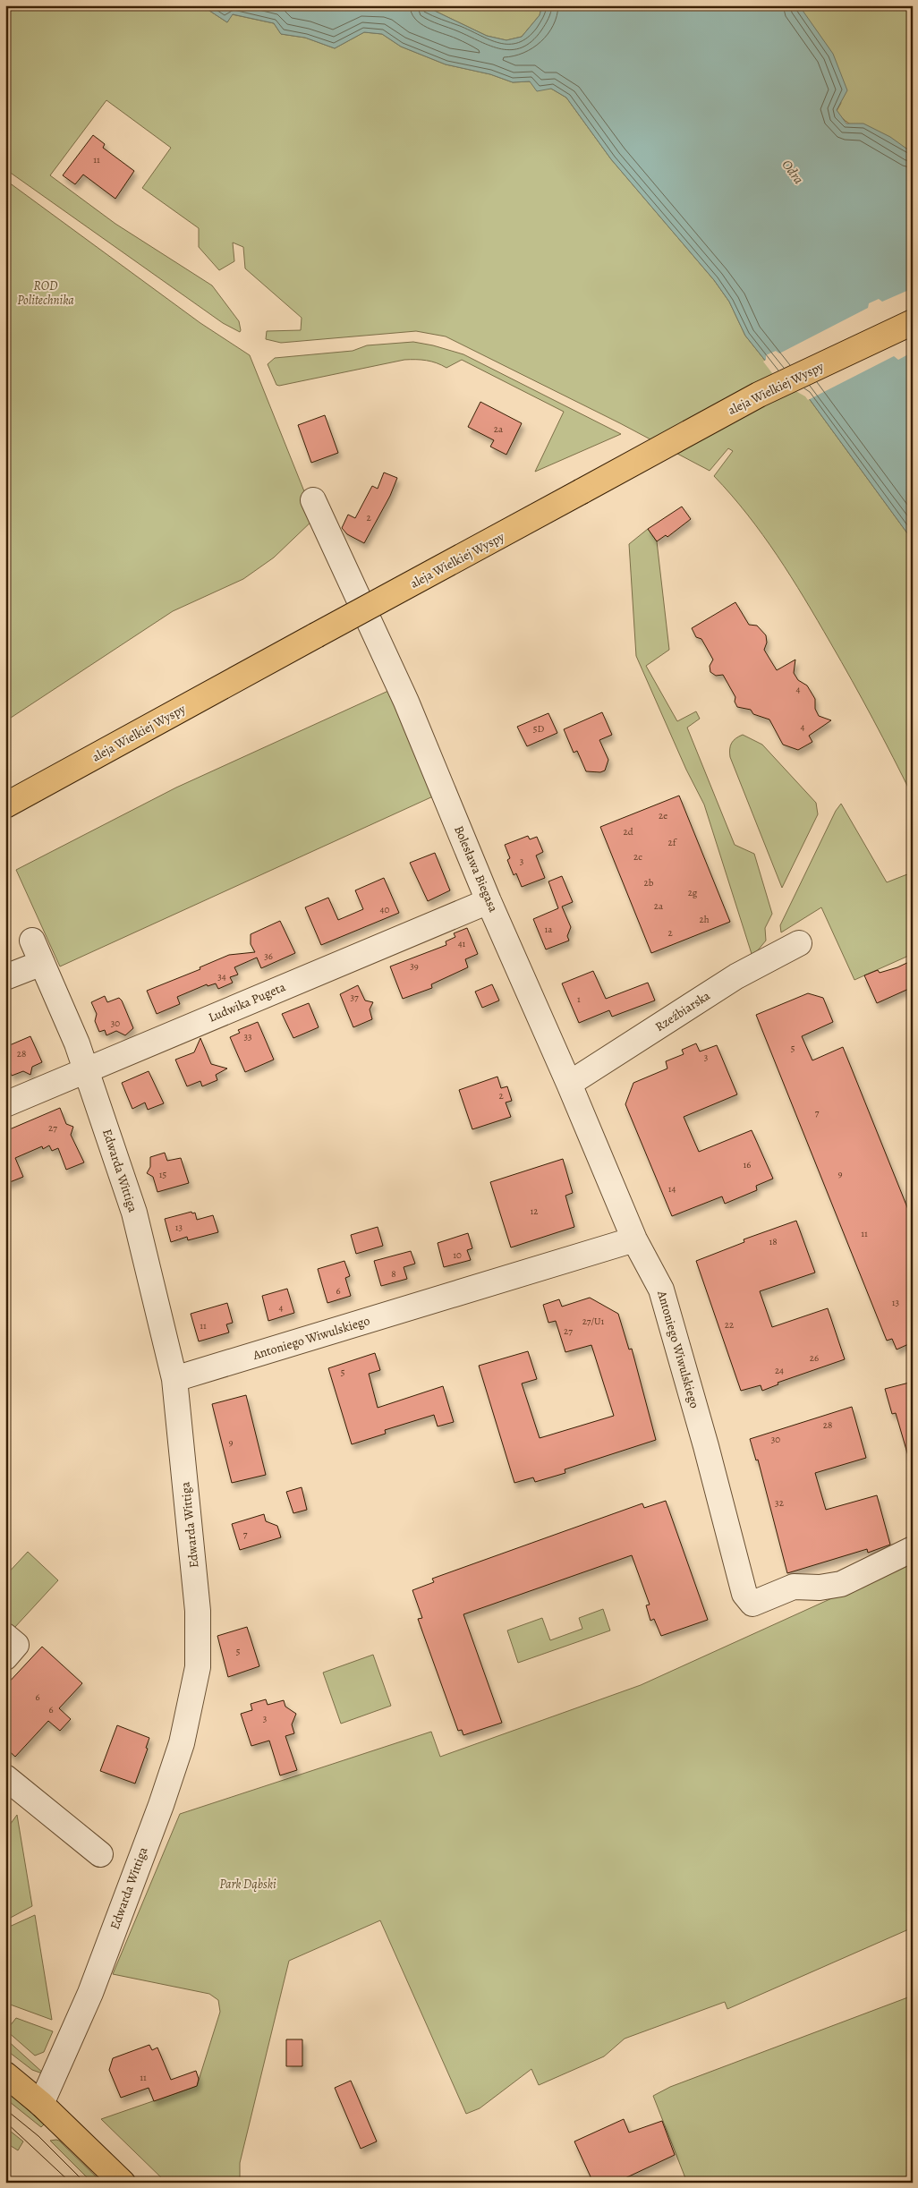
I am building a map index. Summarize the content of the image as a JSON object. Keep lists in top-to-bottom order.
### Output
{
  "streets": {
    "main road": ["aleja Wielkiej Wyspy"],
    "street": [
      "Bolesława Biegasa",
      "Ludwika Pugeta",
      "Rzeźbiarska",
      "Edwarda Wittiga",
      "Antoniego Wiwulskiego"
    ]
  },
  "crossings": [
    ["Bolesława Biegasa", "Ludwika Pugeta"],
    ["Bolesława Biegasa", "Rzeźbiarska"],
    ["Bolesława Biegasa", "Antoniego Wiwulskiego"],
    ["Ludwika Pugeta", "Edwarda Wittiga"],
    ["Edwarda Wittiga", "Antoniego Wiwulskiego"]
  ],
  "water": ["Odra"],
  "parks": ["ROD Politechnika", "Park Dąbski"],
  "house_numbers": [
    "11",
    "2a",
    "2",
    "4",
    "4",
    "5D",
    "2e",
    "2d",
    "2f",
    "2c",
    "3",
    "2b",
    "2g",
    "2a",
    "40",
    "2h",
    "1a",
    "2",
    "41",
    "36",
    "39",
    "34",
    "37",
    "1",
    "30",
    "33",
    "5",
    "28",
    "3",
    "2",
    "7",
    "27",
    "16",
    "9",
    "15",
    "14",
    "12",
    "13",
    "11",
    "18",
    "10",
    "8",
    "6",
    "13",
    "4",
    "27/U1",
    "22",
    "11",
    "27",
    "26",
    "24",
    "5",
    "28",
    "30",
    "9",
    "32",
    "7",
    "5",
    "6",
    "6",
    "3",
    "11"
  ]
}
